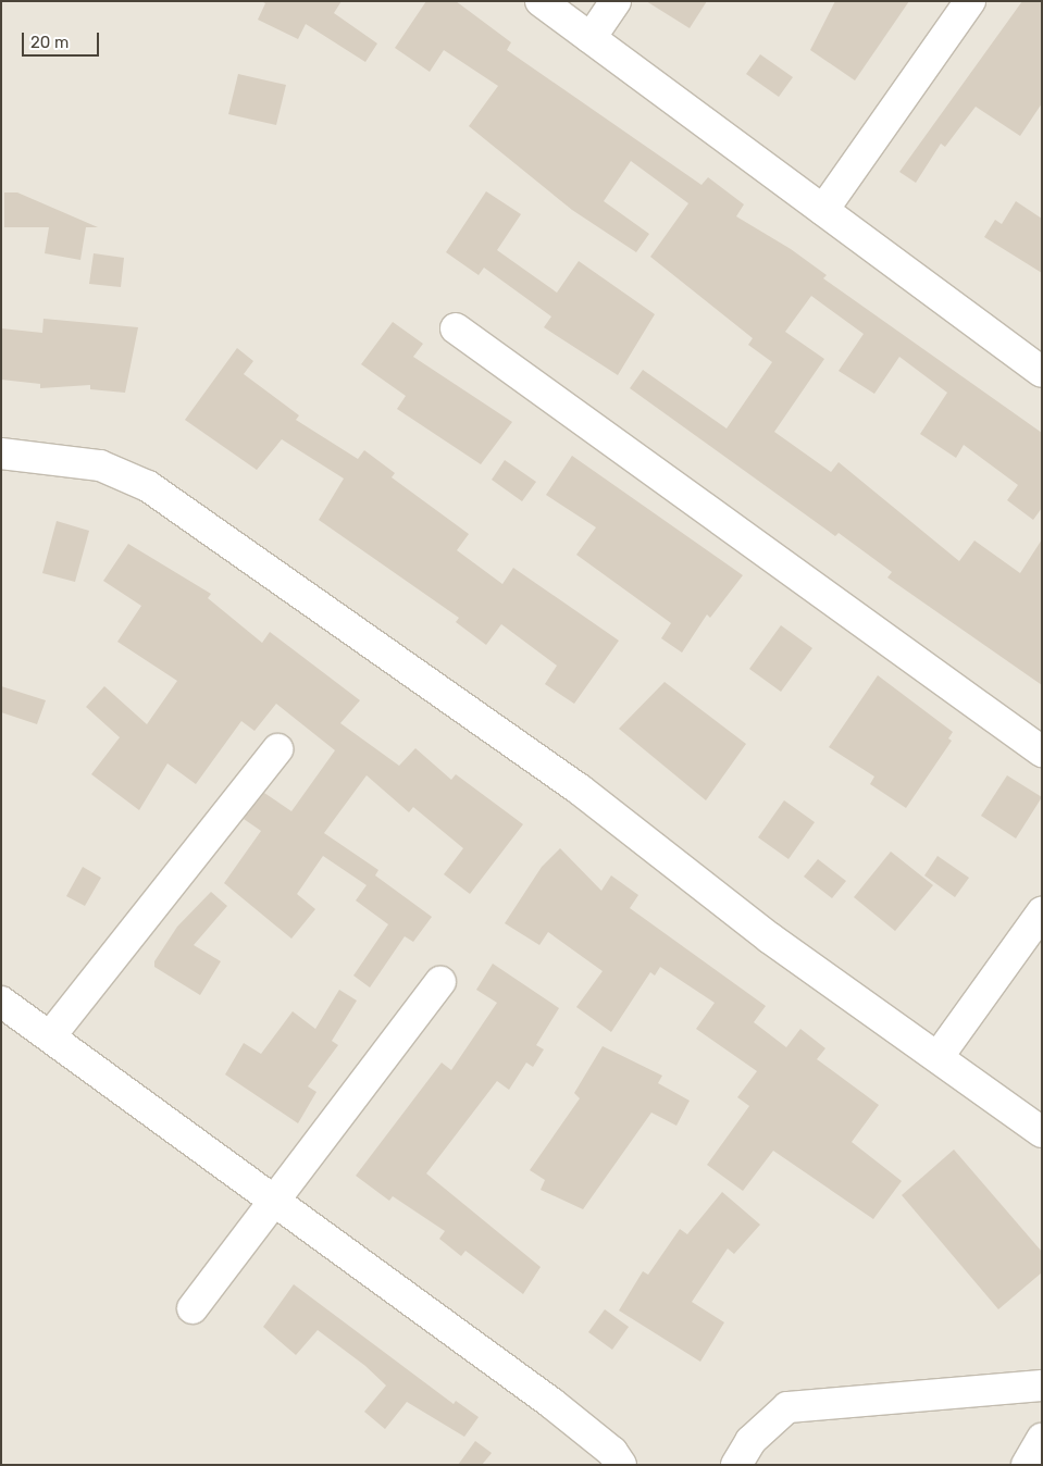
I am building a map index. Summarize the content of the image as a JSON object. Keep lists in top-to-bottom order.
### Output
{
  "scale_bar": "20 m"
}
